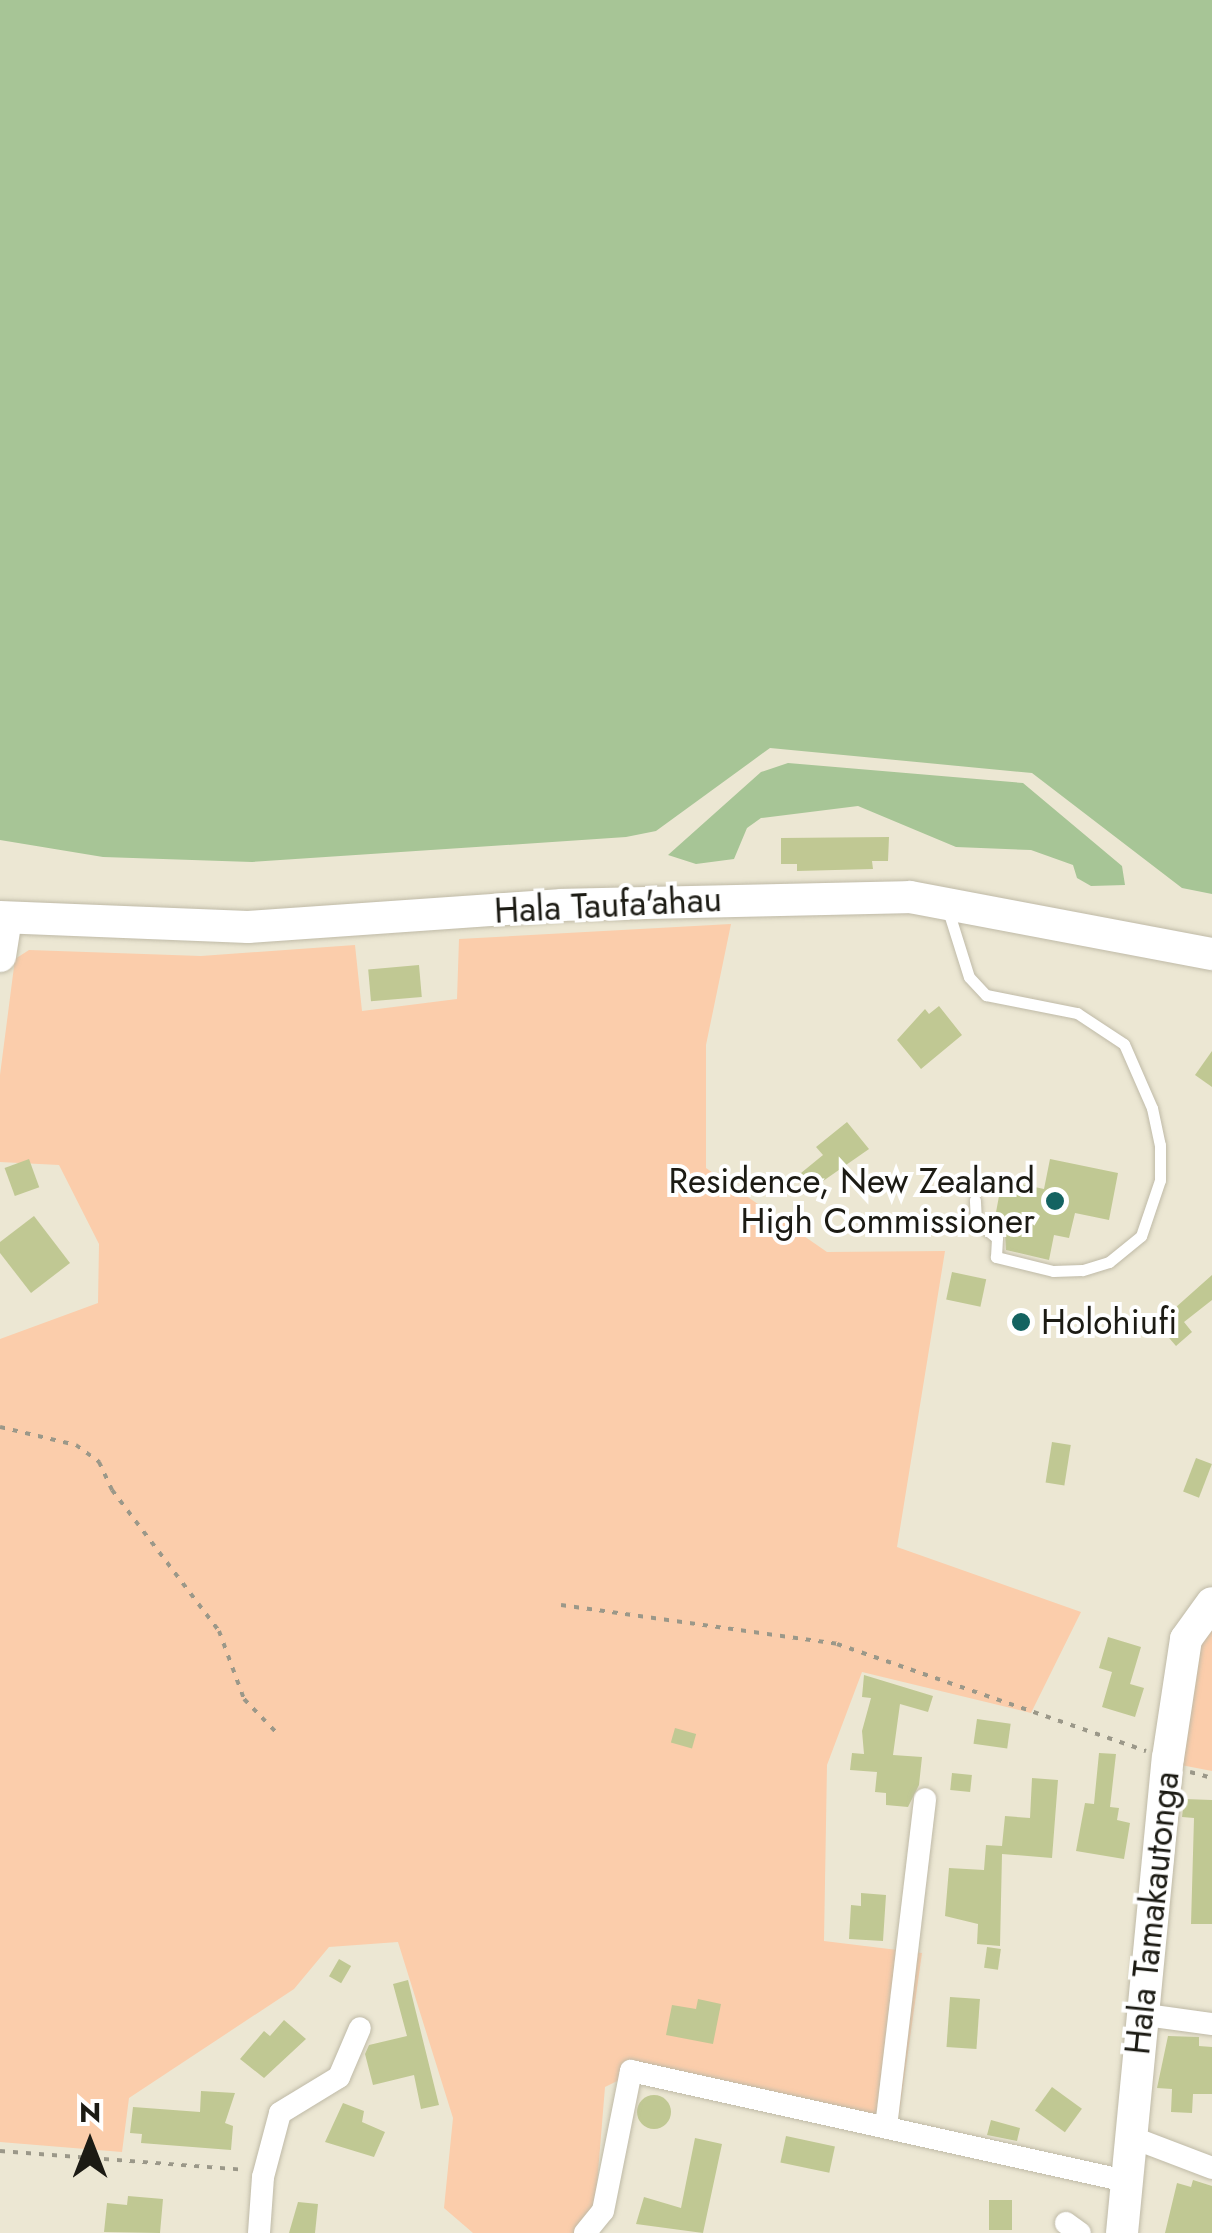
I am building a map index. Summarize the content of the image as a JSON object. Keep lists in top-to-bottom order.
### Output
{
  "streets": {
    "street": ["Hala Taufa'ahau", "Hala Tamakautonga"]
  },
  "places": ["Residence, New Zealand High Commissioner", "Holohiufi"],
  "north": "top"
}
